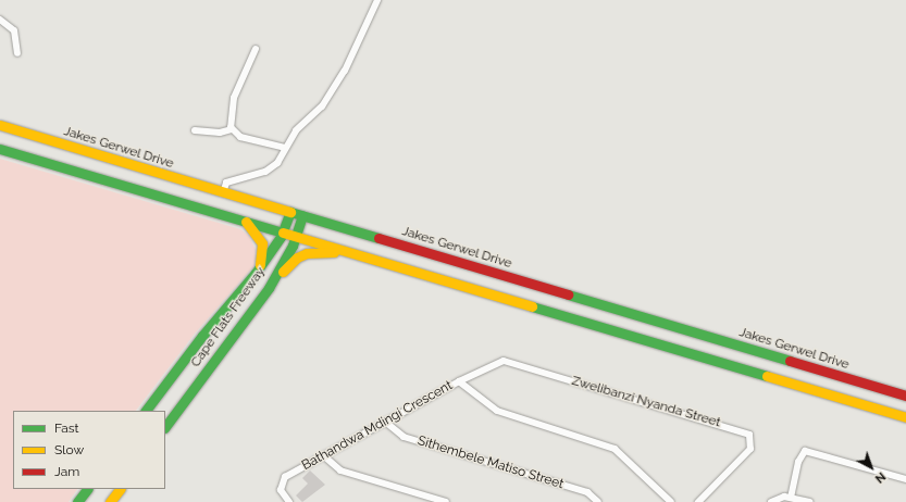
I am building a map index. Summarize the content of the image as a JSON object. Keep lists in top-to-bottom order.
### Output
{
  "streets": {
    "main road": ["Jakes Gerwel Drive", "Cape Flats Freeway"],
    "street": ["Zwelibanzi Nyanda Street", "Bathandwa Mdingi Crescent", "Sithembele Matiso Street"]
  },
  "crossings": [
    ["Jakes Gerwel Drive", "Cape Flats Freeway"],
    ["Zwelibanzi Nyanda Street", "Bathandwa Mdingi Crescent"],
    ["Bathandwa Mdingi Crescent", "Sithembele Matiso Street"]
  ],
  "legend": ["Fast", "Slow", "Jam"],
  "north": "bottom right"
}
